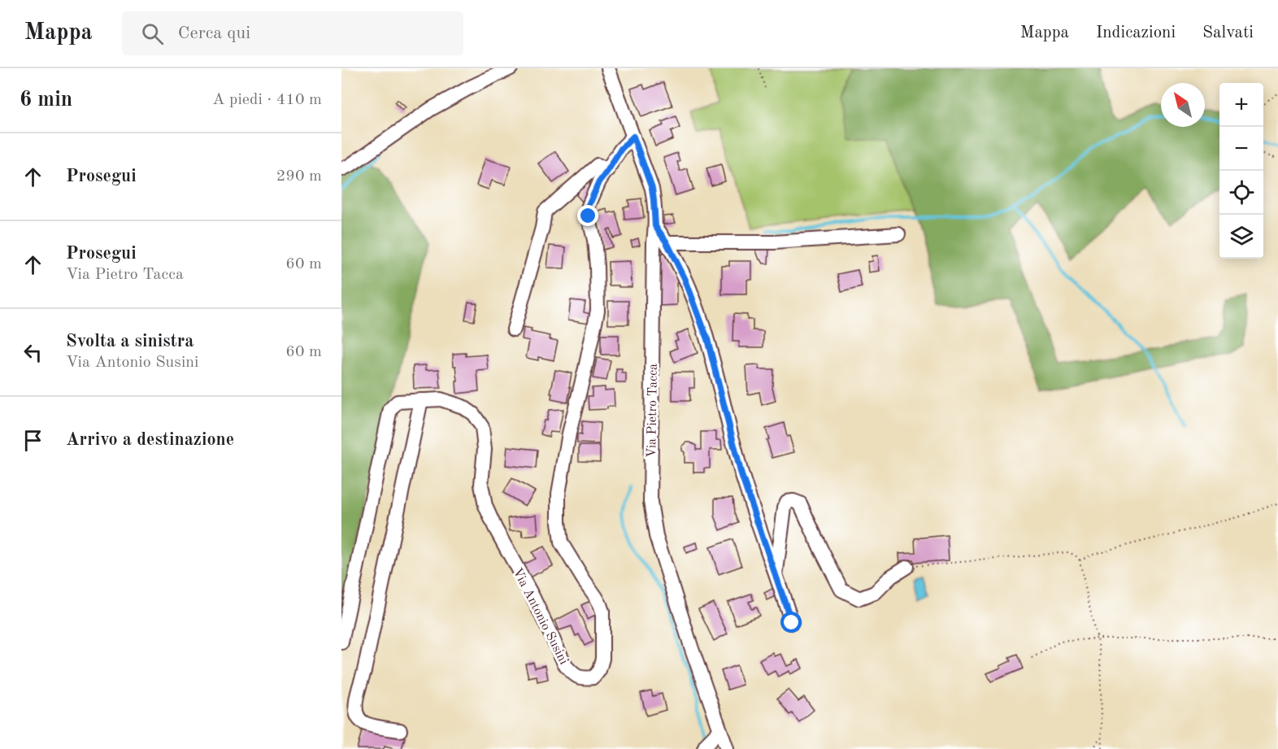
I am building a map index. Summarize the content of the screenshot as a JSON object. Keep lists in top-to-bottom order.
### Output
{
  "streets": {
    "street": ["Via Pietro Tacca", "Via Antonio Susini"]
  },
  "crossings": [
    ["Via Pietro Tacca", "Via Antonio Susini"]
  ],
  "north": "top left",
  "page": {
    "header": "Mappa",
    "search": "Cerca qui",
    "nav": ["Mappa", "Indicazioni", "Salvati"],
    "heading": ["6 min", "A piedi · 410 m"],
    "map_buttons": ["+", "−"],
    "list": [
      ["Prosegui", "290 m"],
      ["Prosegui", "Via Pietro Tacca", "60 m"],
      ["Svolta a sinistra", "Via Antonio Susini", "60 m"],
      "Arrivo a destinazione"
    ]
  }
}
